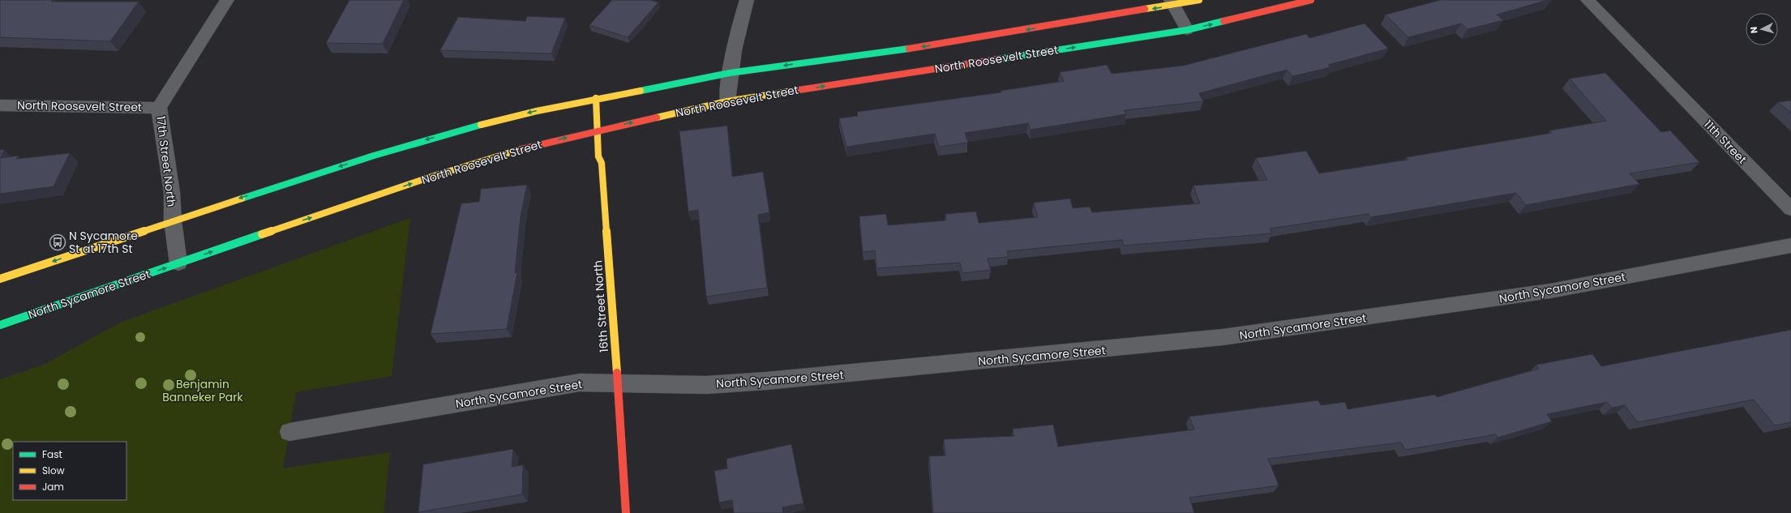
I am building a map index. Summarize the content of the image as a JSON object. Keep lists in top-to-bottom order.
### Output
{
  "streets": {
    "main road": ["North Roosevelt Street", "North Sycamore Street", "16th Street North"],
    "street": ["11th Street", "17th Street North"]
  },
  "crossings": [
    ["North Roosevelt Street", "17th Street North"],
    ["North Roosevelt Street", "North Sycamore Street"],
    ["North Roosevelt Street", "16th Street North"],
    ["17th Street North", "North Sycamore Street"],
    ["North Sycamore Street", "16th Street North"]
  ],
  "one_way": ["North Roosevelt Street"],
  "parks": ["Benjamin Banneker Park"],
  "places": {
    "bus stop": ["N Sycamore St at 17th St"]
  },
  "legend": ["Fast", "Slow", "Jam"],
  "north": "left"
}
